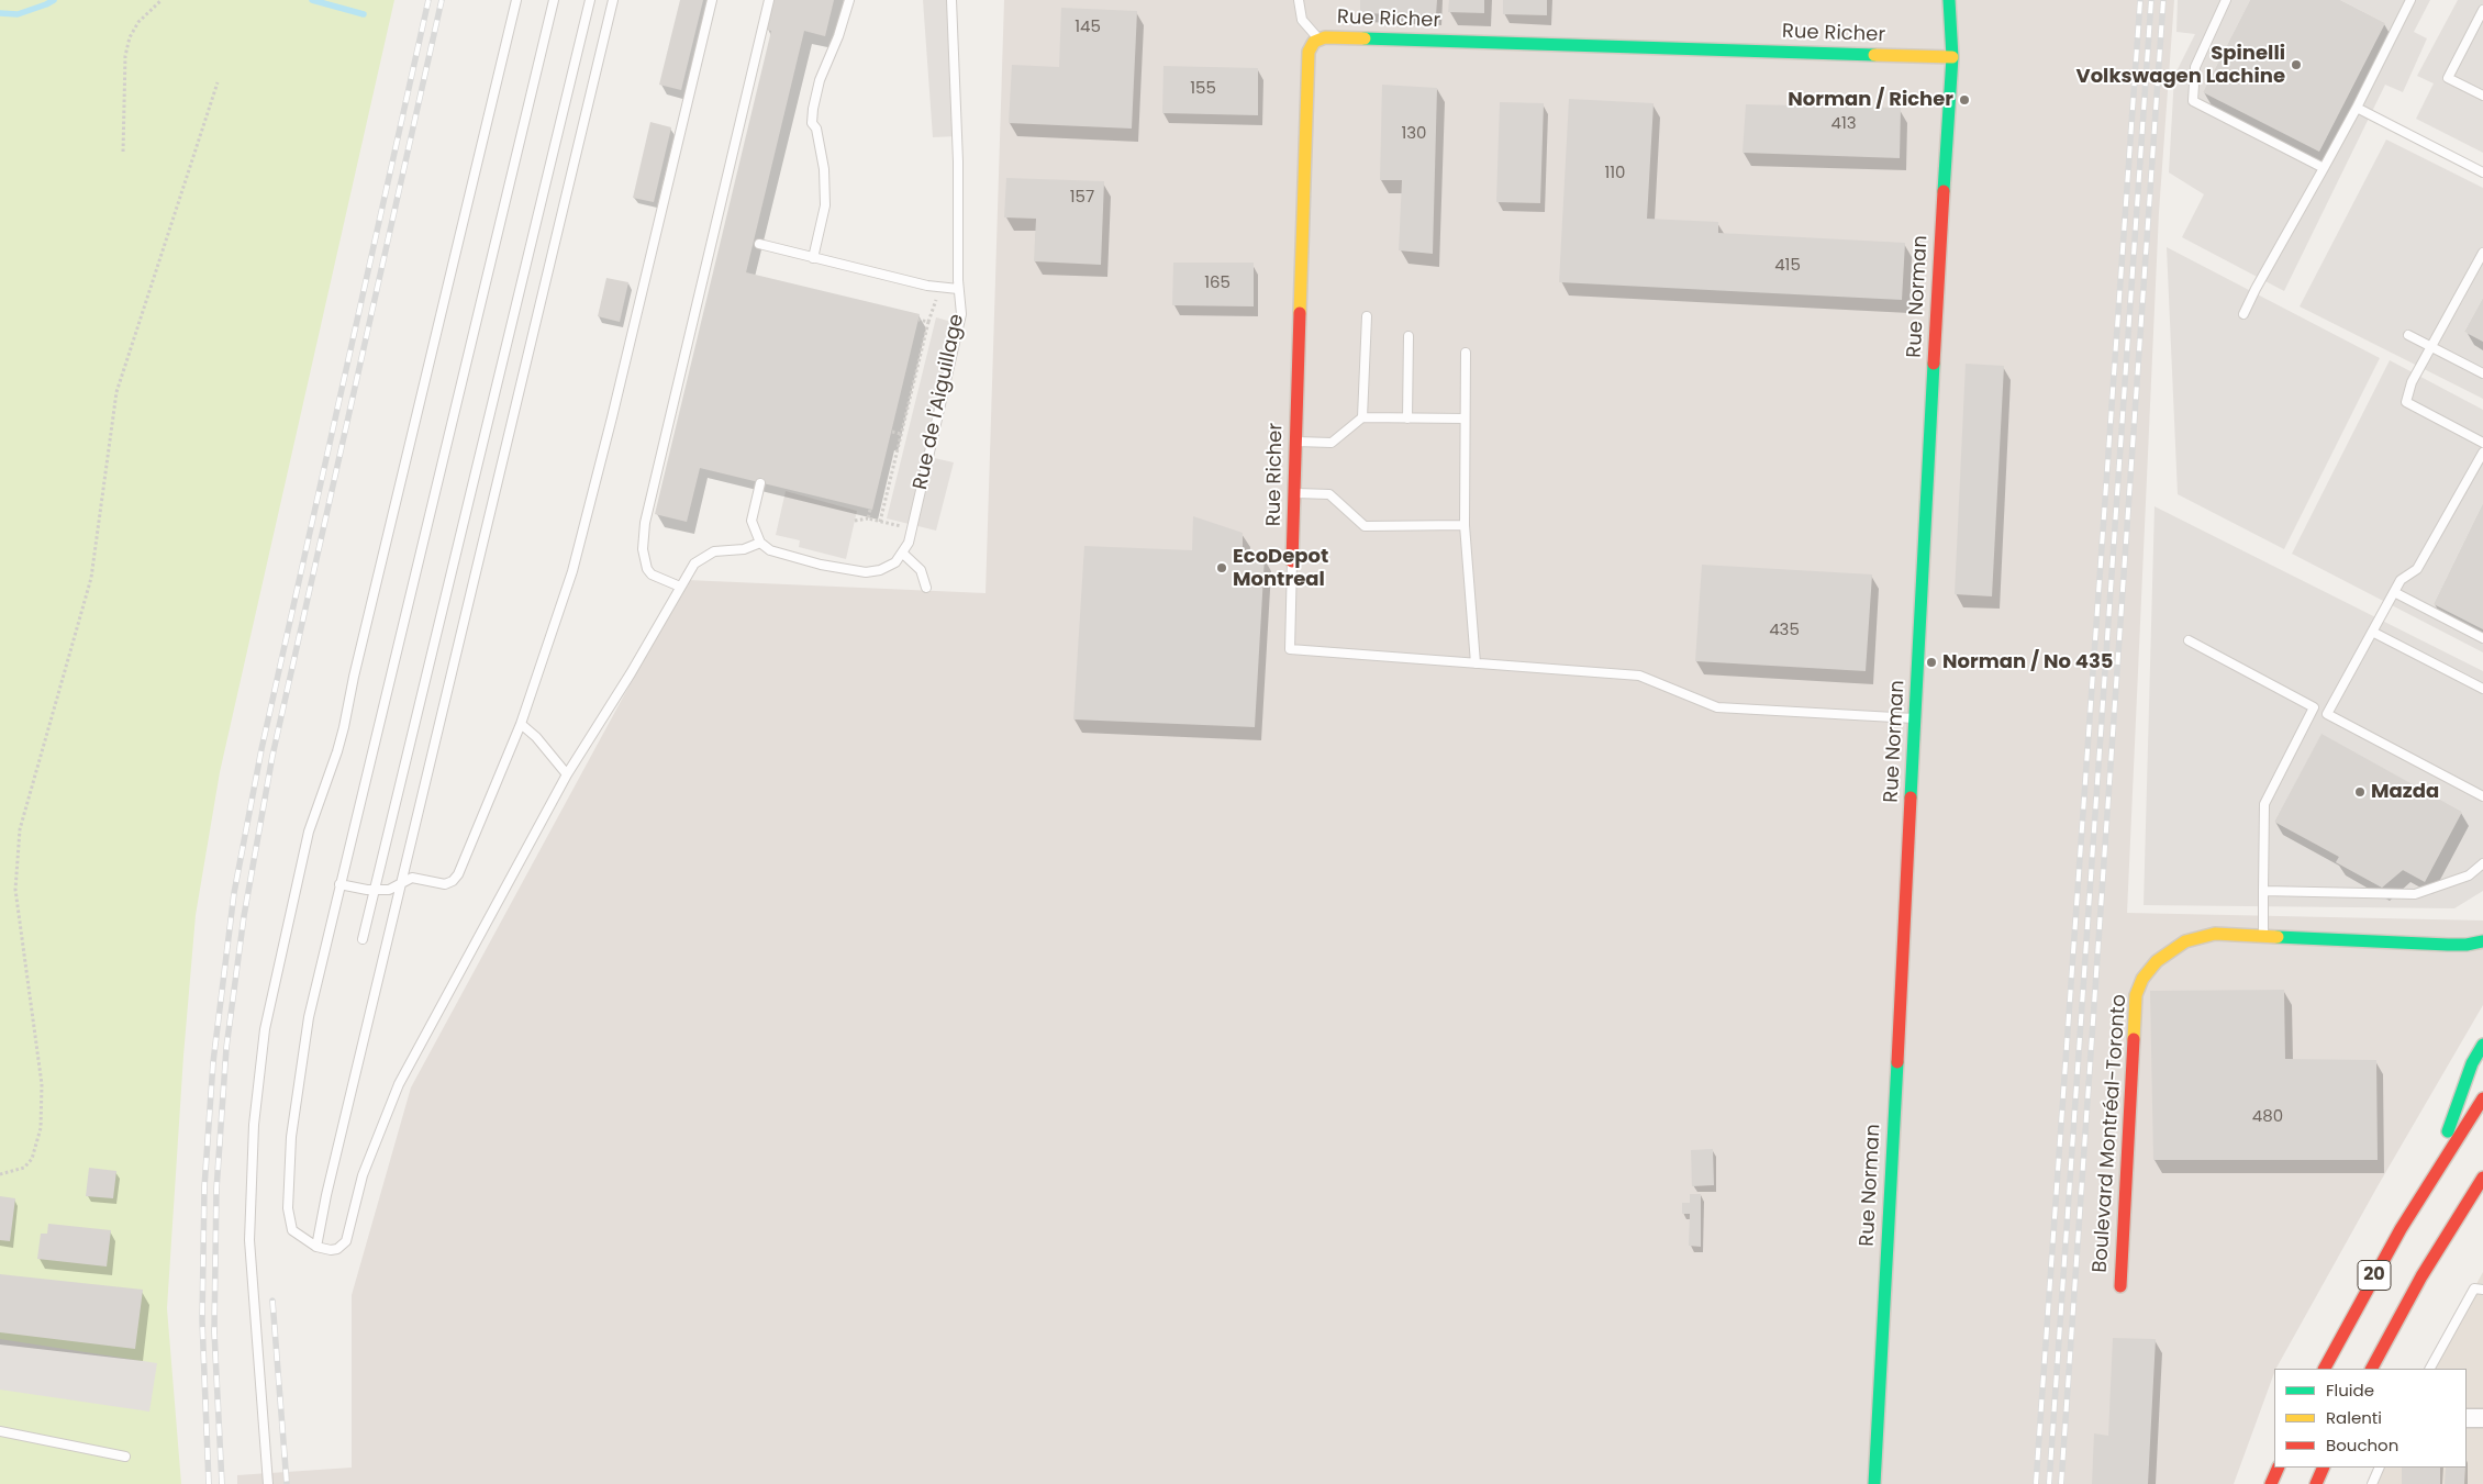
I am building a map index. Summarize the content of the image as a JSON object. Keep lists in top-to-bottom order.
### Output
{
  "streets": {
    "main road": [
      "Rue Richer",
      "Rue Norman",
      "Boulevard Montréal-Toronto",
      "20"
    ],
    "lane": ["Rue de l'Aiguillage"]
  },
  "crossings": [
    ["Rue Richer", "Rue Norman"]
  ],
  "places": [
    "Spinelli Volkswagen Lachine",
    "Norman / Richer",
    "EcoDepot Montreal",
    "Norman / No 435",
    "Mazda"
  ],
  "house_numbers": [
    "145",
    "155",
    "413",
    "130",
    "110",
    "157",
    "415",
    "165",
    "435",
    "480"
  ],
  "legend": ["Fluide", "Ralenti", "Bouchon"]
}
